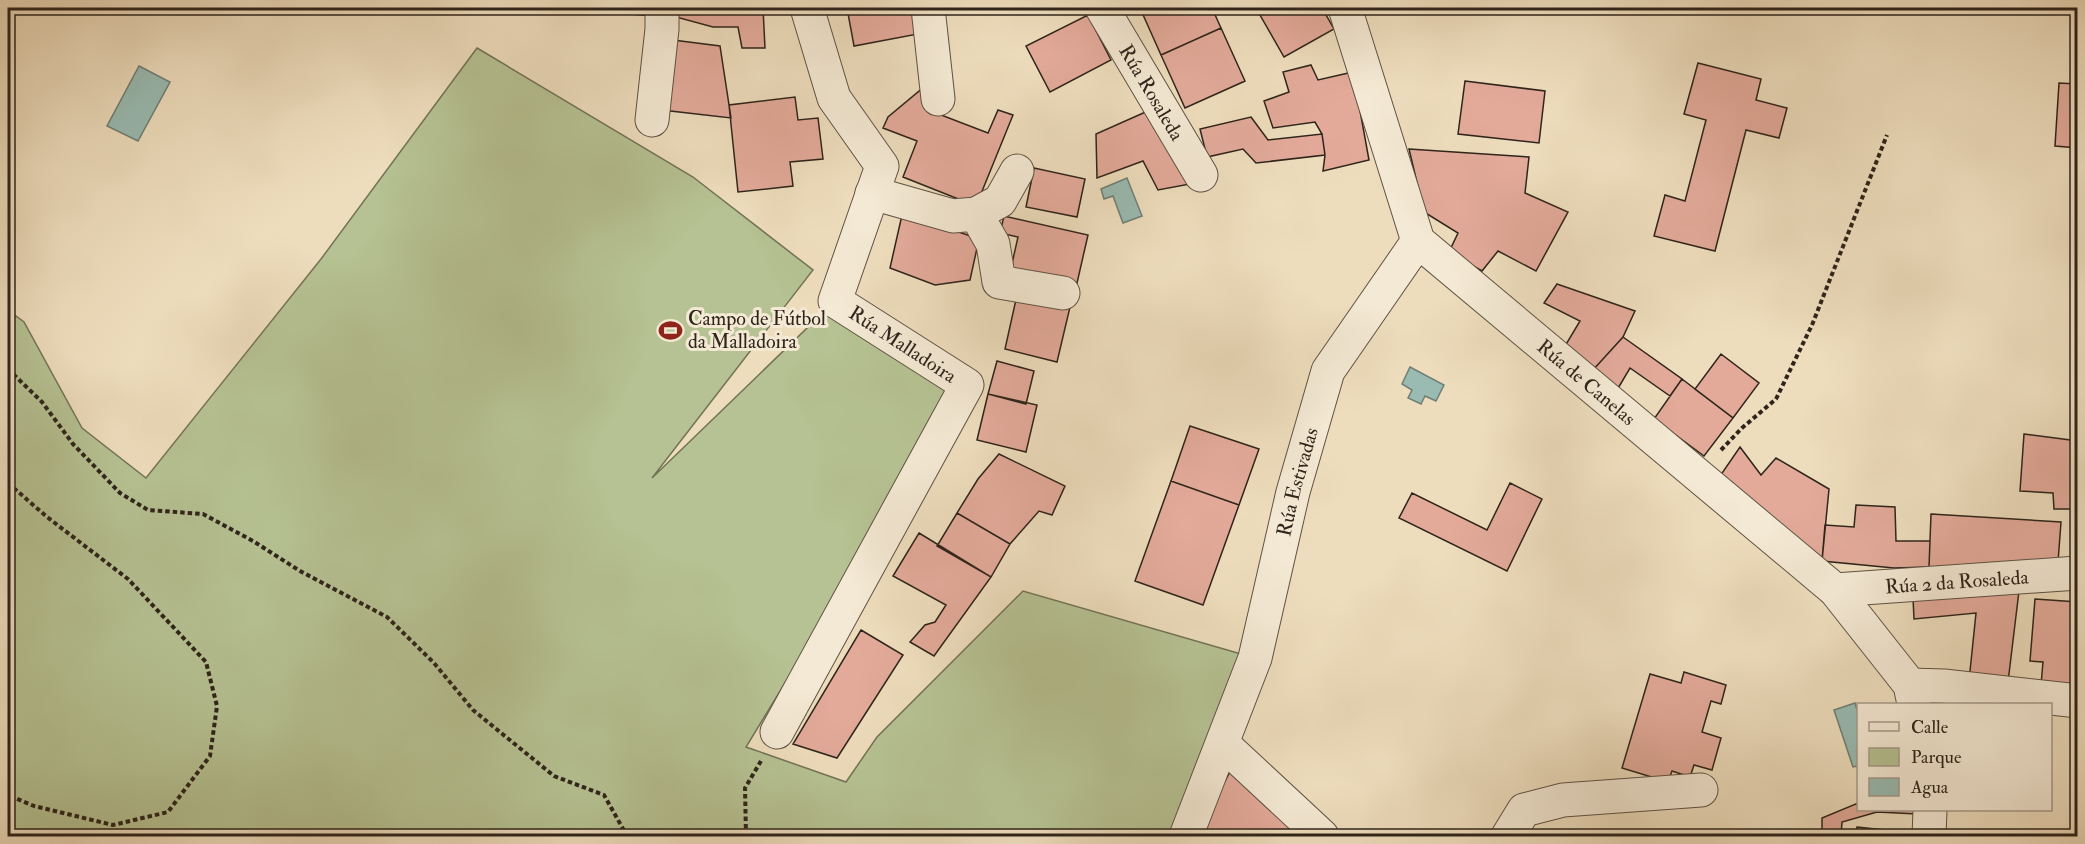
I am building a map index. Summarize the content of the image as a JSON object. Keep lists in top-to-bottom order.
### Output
{
  "streets": {
    "street": [
      "Rúa Rosaleda",
      "Rúa Malladoira",
      "Rúa de Canelas",
      "Rúa Estivadas",
      "Rúa 2 da Rosaleda"
    ]
  },
  "crossings": [
    ["Rúa de Canelas", "Rúa Estivadas"],
    ["Rúa de Canelas", "Rúa 2 da Rosaleda"]
  ],
  "places": {
    "sports": ["Campo de Fútbol da Malladoira"]
  },
  "legend": ["Calle", "Parque", "Agua"]
}
